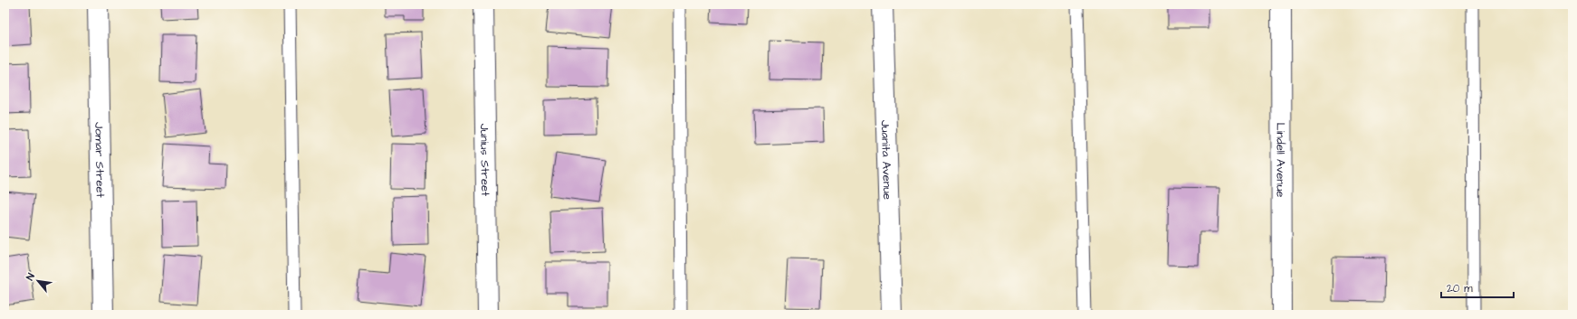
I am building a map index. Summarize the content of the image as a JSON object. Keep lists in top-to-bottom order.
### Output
{
  "streets": {
    "street": [
      "Jomar Street",
      "Junius Street",
      "Juanita Avenue",
      "Lindell Avenue"
    ]
  },
  "scale_bar": "20 m",
  "north": "top left"
}
